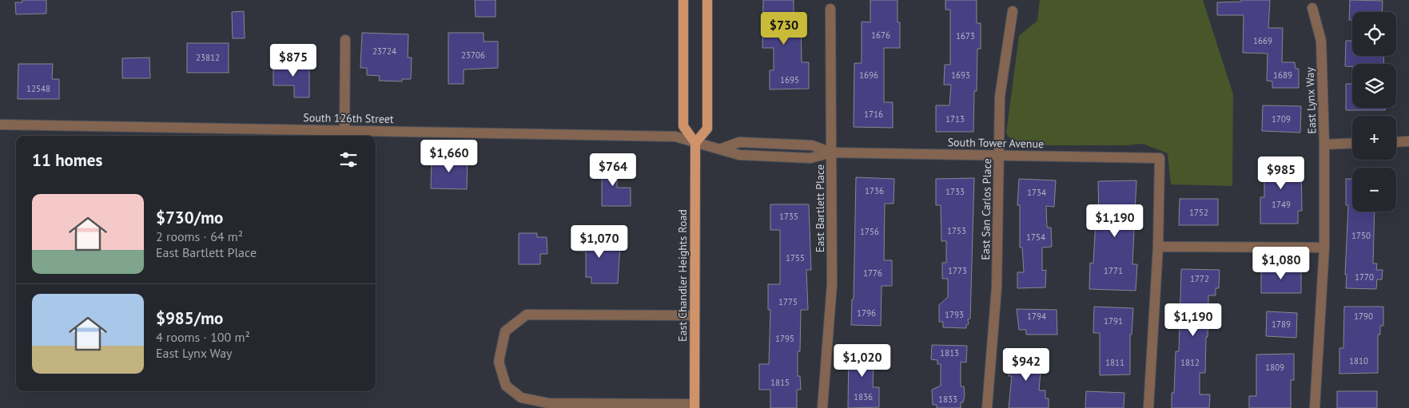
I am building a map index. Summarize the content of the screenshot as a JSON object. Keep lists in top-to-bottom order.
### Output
{
  "streets": {
    "main road": ["East Chandler Heights Road"],
    "street": [
      "East Lynx Way",
      "South 126th Street",
      "South Tower Avenue",
      "East Bartlett Place",
      "East San Carlos Place"
    ]
  },
  "crossings": [
    ["South 126th Street", "South Tower Avenue"],
    ["South 126th Street", "East Chandler Heights Road"],
    ["South Tower Avenue", "East Bartlett Place"],
    ["South Tower Avenue", "East San Carlos Place"],
    ["South Tower Avenue", "East Chandler Heights Road"]
  ],
  "house_numbers": [
    "1676",
    "1673",
    "1669",
    "23724",
    "23706",
    "23812",
    "1696",
    "1693",
    "1689",
    "1695",
    "12548",
    "1716",
    "1713",
    "1709",
    "1736",
    "1733",
    "1734",
    "1749",
    "1752",
    "1735",
    "1753",
    "1756",
    "1750",
    "1754",
    "1755",
    "1773",
    "1771",
    "1776",
    "1770",
    "1772",
    "1775",
    "1796",
    "1793",
    "1794",
    "1790",
    "1791",
    "1789",
    "1795",
    "1813",
    "1810",
    "1811",
    "1812",
    "1809",
    "1815",
    "1836",
    "1833"
  ],
  "page": {
    "map_buttons": ["+", "−"],
    "price": [
      "$730",
      "$875",
      "$1,660",
      "$764",
      "$985",
      "$1,190",
      "$1,070",
      "$1,080",
      "$1,190",
      "$1,020",
      "$942"
    ],
    "heading": "11 homes",
    "list": [
      {
        "name": "$730/mo",
        "note": "2 rooms · 64 m² · East Bartlett Place"
      },
      {
        "name": "$985/mo",
        "note": "4 rooms · 100 m² · East Lynx Way"
      }
    ]
  }
}
